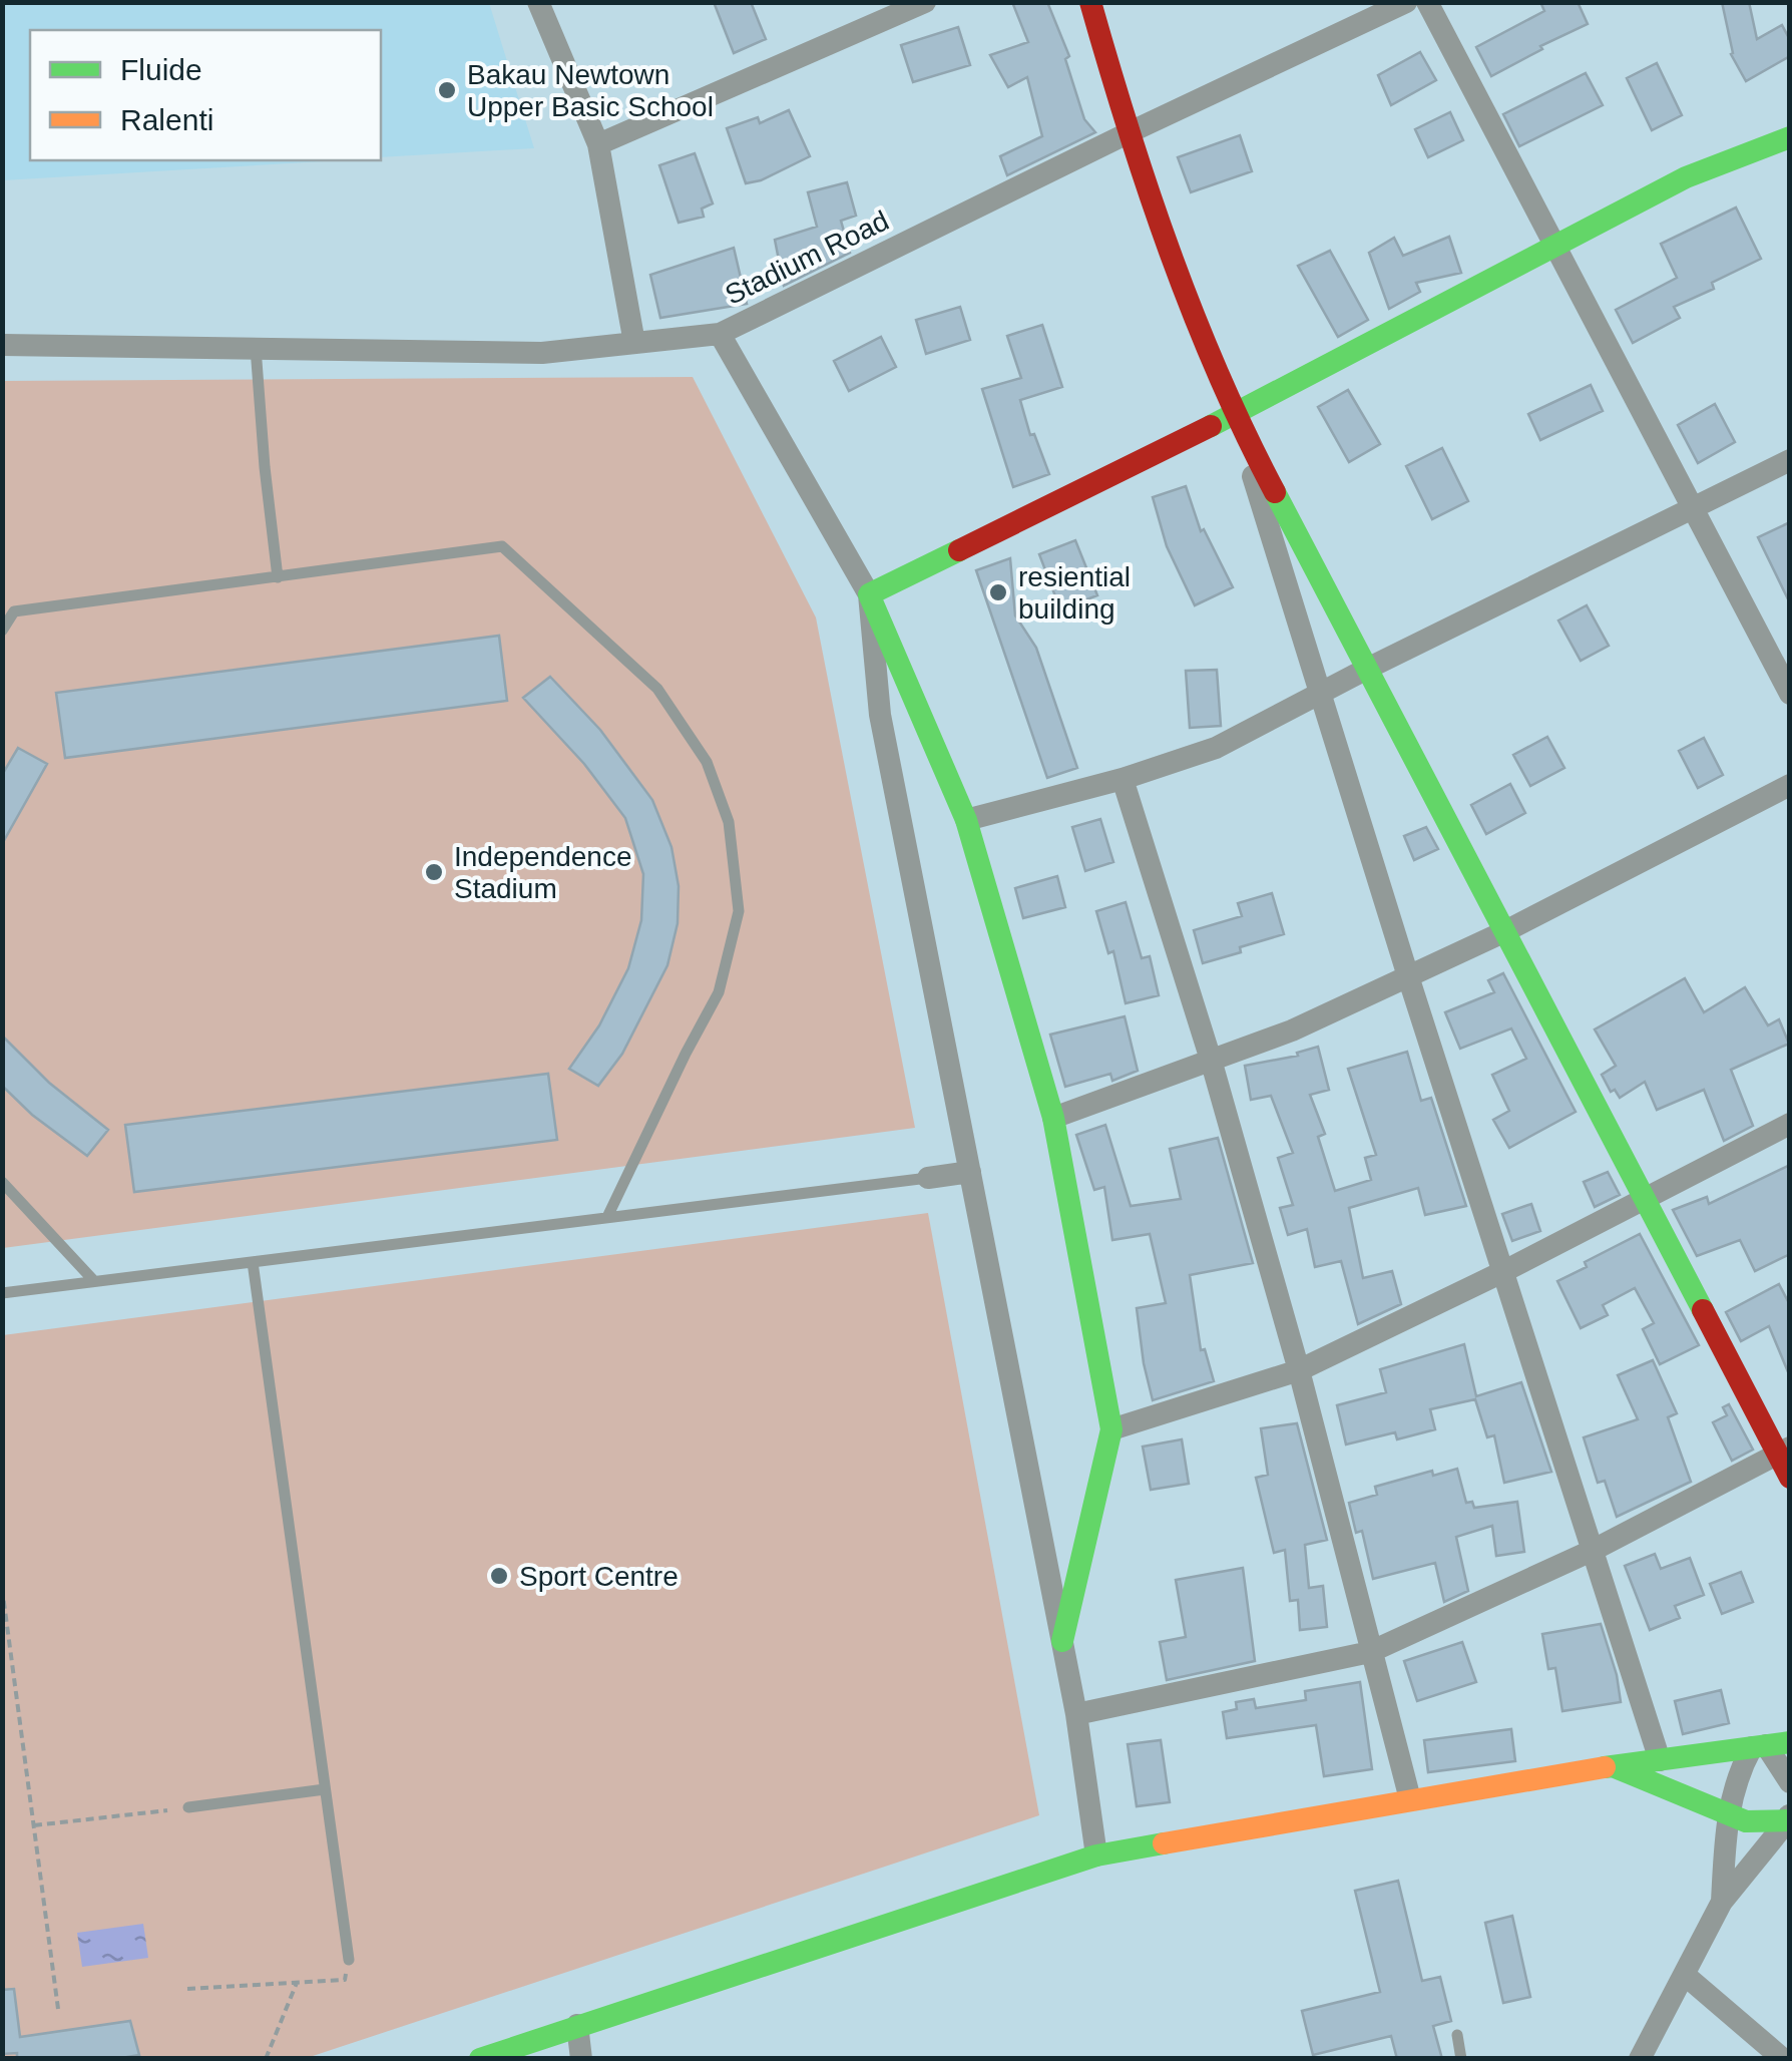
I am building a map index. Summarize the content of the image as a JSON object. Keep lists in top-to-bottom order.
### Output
{
  "streets": {
    "street": ["Stadium Road"]
  },
  "places": [
    "Bakau Newtown Upper Basic School",
    "resiential building",
    "Independence Stadium",
    "Sport Centre"
  ],
  "legend": ["Fluide", "Ralenti"]
}
